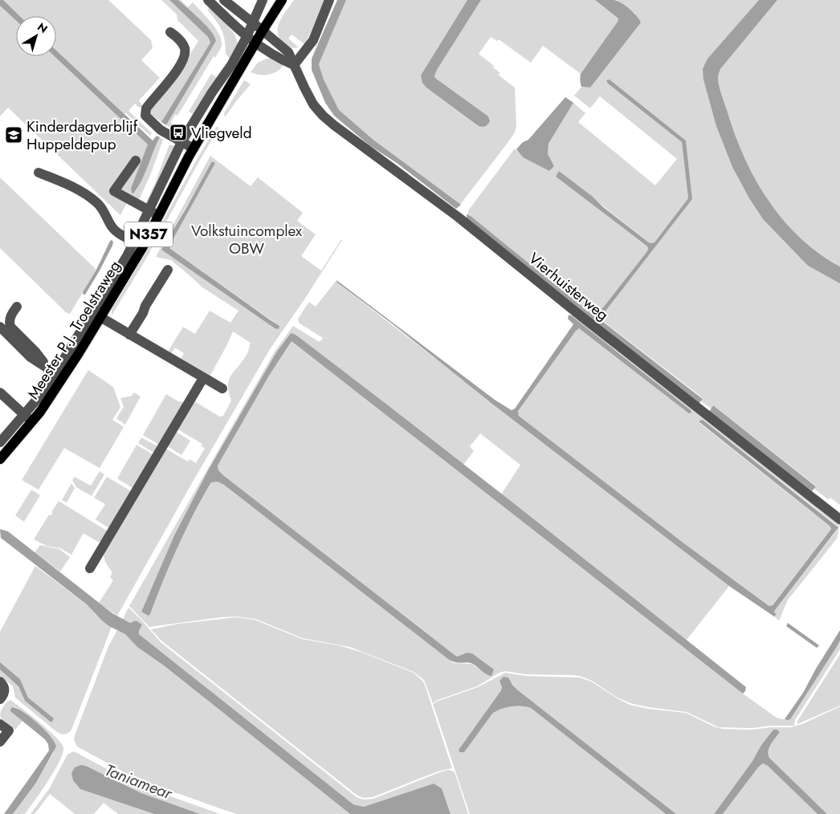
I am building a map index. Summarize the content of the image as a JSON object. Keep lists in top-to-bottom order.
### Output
{
  "streets": {
    "main road": ["N357", "Meester P.J. Troelstraweg"],
    "street": ["Vierhuisterweg"]
  },
  "crossings": [
    ["Vierhuisterweg", "Meester P.J. Troelstraweg"]
  ],
  "water": ["Taniamear"],
  "parks": ["Volkstuincomplex OBW"],
  "places": {
    "bus stop": ["Vliegveld"],
    "school or university": ["Kinderdagverblijf Huppeldepup"]
  },
  "north": "top right"
}
